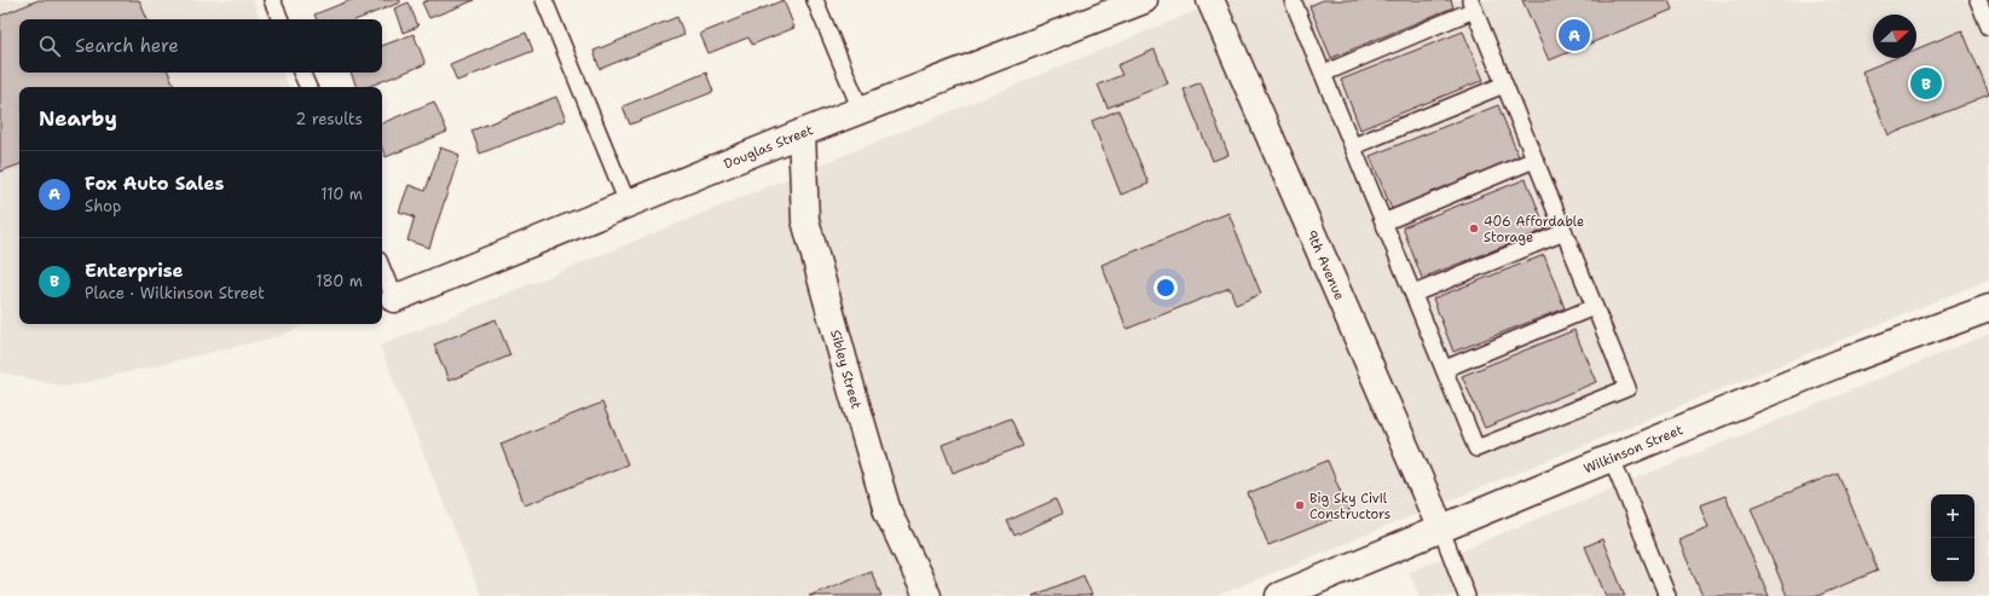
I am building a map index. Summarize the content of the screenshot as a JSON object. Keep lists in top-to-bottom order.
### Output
{
  "streets": {
    "street": [
      "Douglas Street",
      "9th Avenue",
      "Sibley Street",
      "Wilkinson Street"
    ]
  },
  "crossings": [
    ["Douglas Street", "Sibley Street"],
    ["9th Avenue", "Wilkinson Street"]
  ],
  "places": ["406 Affordable Storage", "Big Sky Civil Constructors"],
  "north": "right",
  "page": {
    "pins": ["A", "B"],
    "search": "Search here",
    "heading": ["Nearby", "2 results"],
    "list": [
      {
        "mark": "A",
        "name": "Fox Auto Sales",
        "note": "Shop",
        "value": "110 m"
      },
      {
        "mark": "B",
        "name": "Enterprise",
        "note": "Place · Wilkinson Street",
        "value": "180 m"
      }
    ],
    "map_buttons": ["+", "−"]
  }
}
